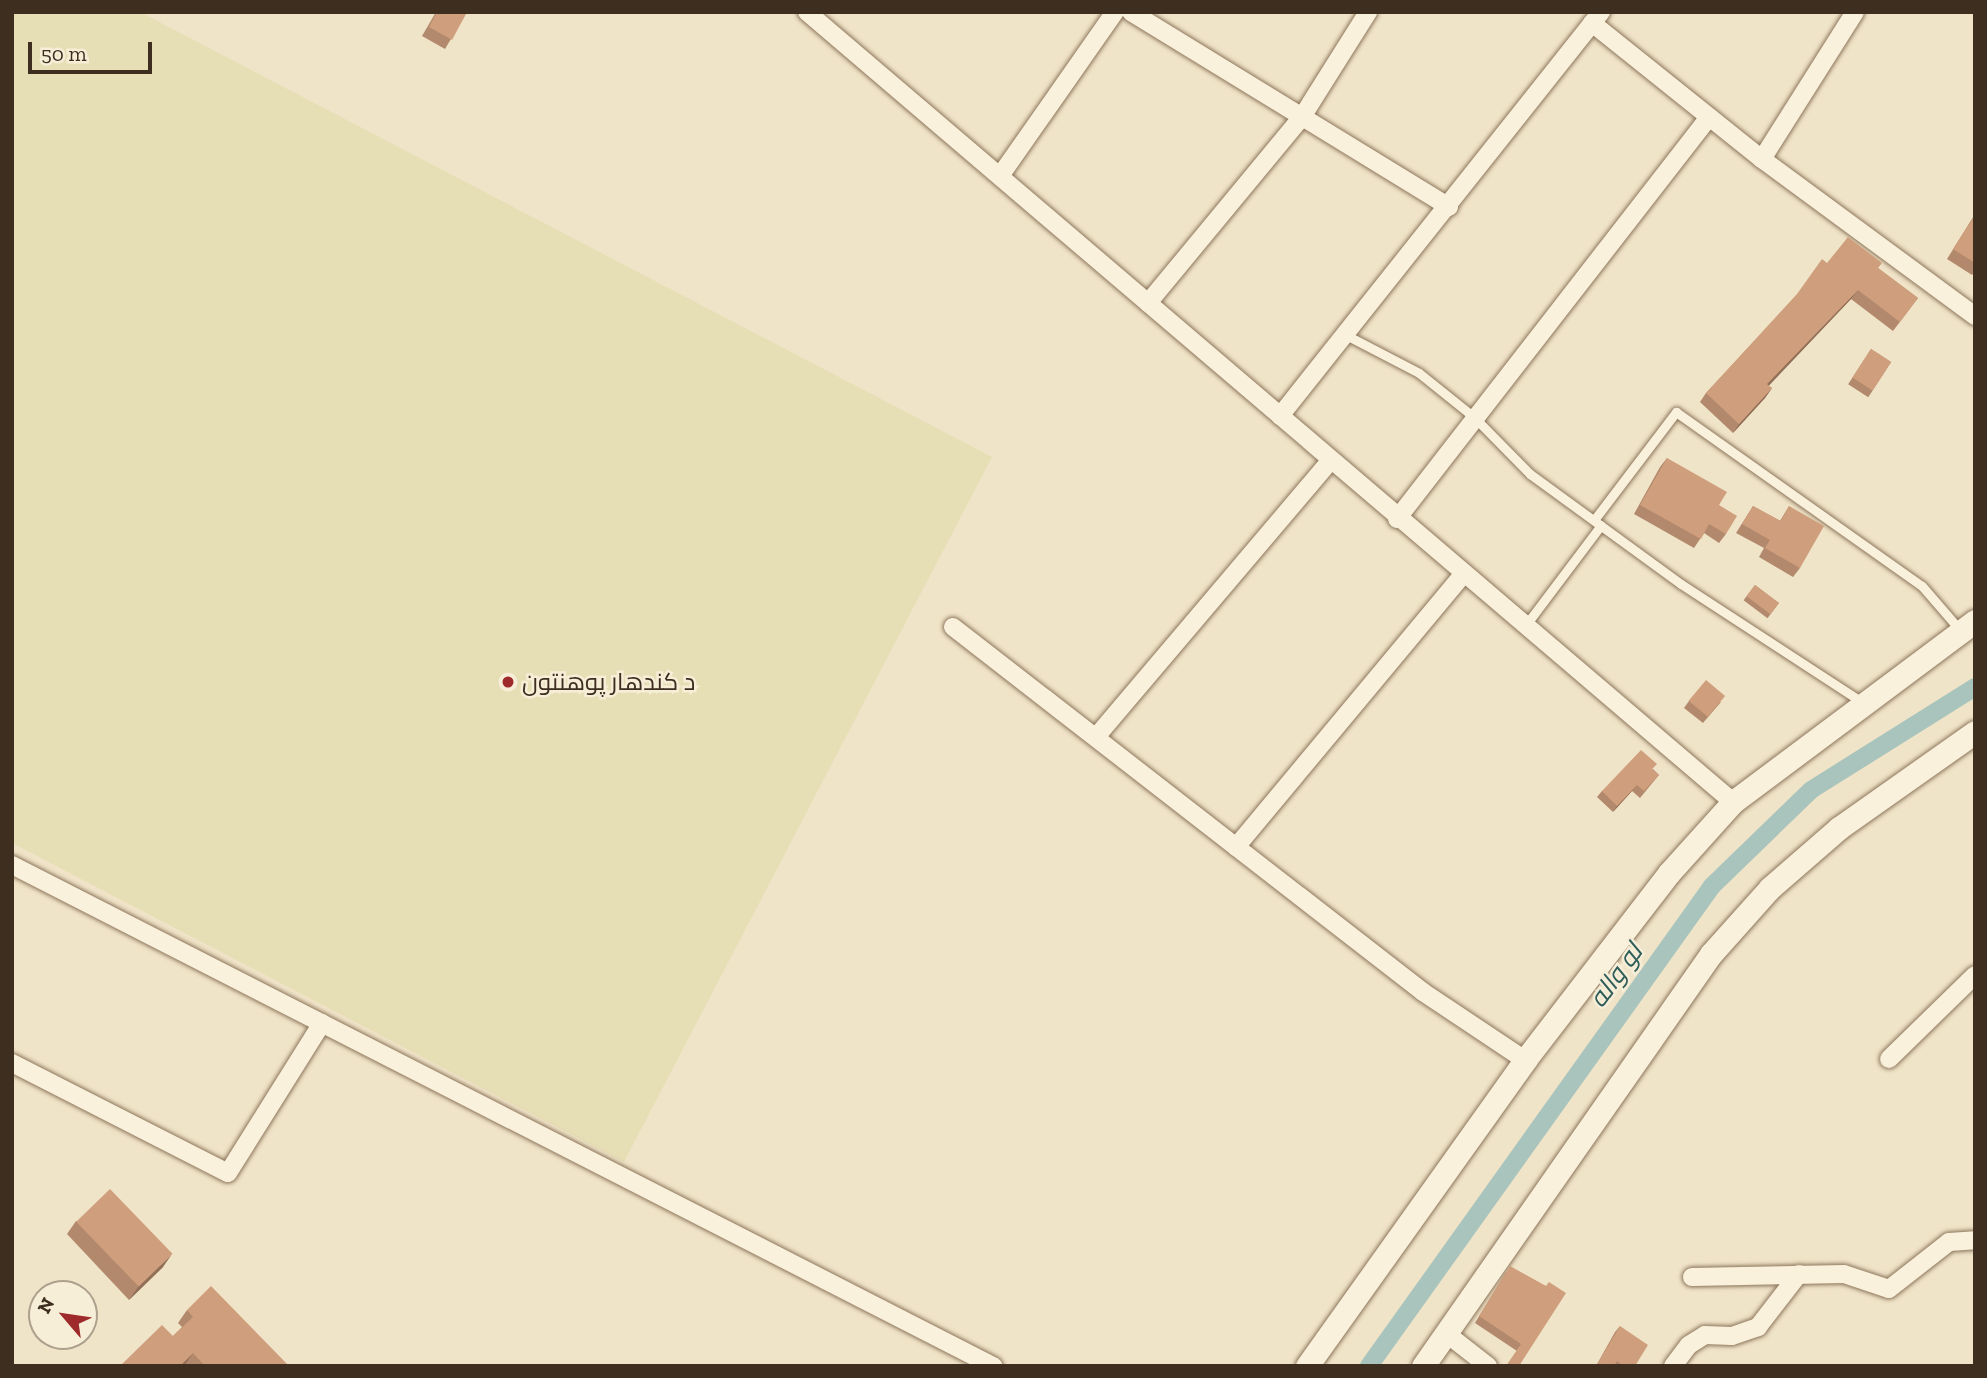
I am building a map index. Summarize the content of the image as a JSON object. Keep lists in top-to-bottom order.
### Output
{
  "water": ["لو واله"],
  "places": ["د کندهار پوهنتون"],
  "scale_bar": "50 m",
  "north": "top left"
}
